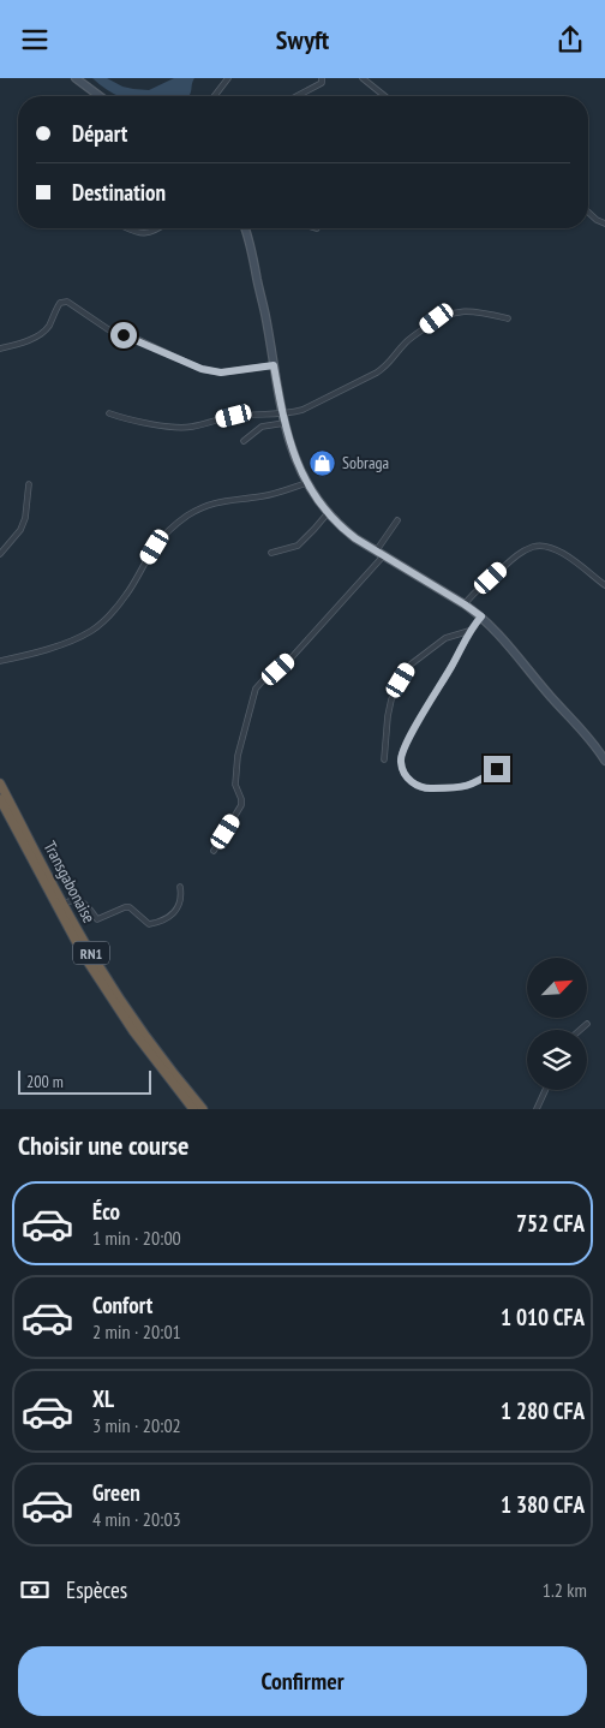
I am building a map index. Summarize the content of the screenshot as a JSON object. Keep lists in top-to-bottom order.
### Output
{
  "streets": {
    "highway": ["Transgabonaise", "RN1"]
  },
  "places": {
    "shop": ["Sobraga"]
  },
  "scale_bar": "200 m",
  "north": "top right",
  "page": {
    "header": "Swyft",
    "banner": ["Départ", "Destination"],
    "scale": "200 m",
    "heading": "Choisir une course",
    "list": [
      {
        "name": "Éco",
        "note": "1 min · 20:00",
        "value": "752 CFA"
      },
      {
        "name": "Confort",
        "note": "2 min · 20:01",
        "value": "1 010 CFA"
      },
      {
        "name": "XL",
        "note": "3 min · 20:02",
        "value": "1 280 CFA"
      },
      {
        "name": "Green",
        "note": "4 min · 20:03",
        "value": "1 380 CFA"
      }
    ],
    "pay": ["Espèces", "1.2 km"],
    "buttons": "Confirmer"
  }
}
